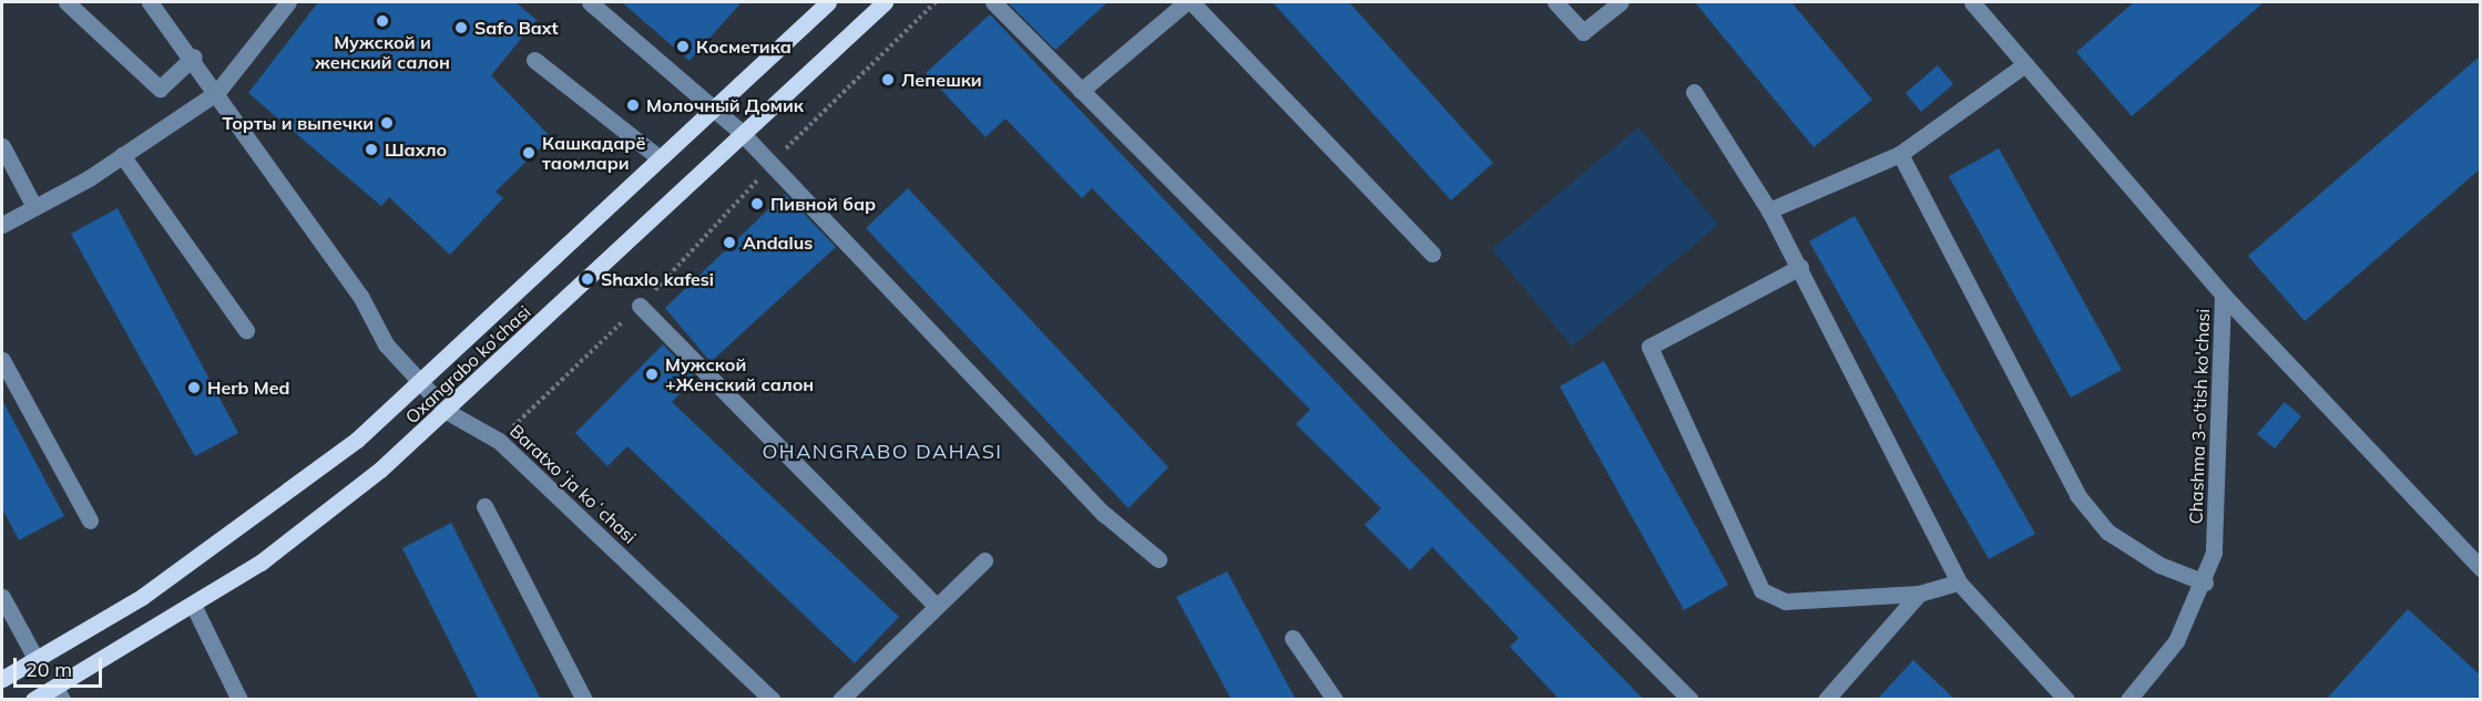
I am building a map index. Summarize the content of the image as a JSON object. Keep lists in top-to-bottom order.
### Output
{
  "streets": {
    "main road": ["Oxangrabo ko'chasi"],
    "street": ["Chashma 3-o'tish ko'chasi", "Baratxoʻja koʻchasi"]
  },
  "crossings": [
    ["Oxangrabo ko'chasi", "Baratxoʻja koʻchasi"]
  ],
  "districts": ["OHANGRABO DAHASI"],
  "places": [
    "Мужской и женский салон",
    "Safo Baxt",
    "Косметика",
    "Лепешки",
    "Молочный Домик",
    "Торты и выпечки",
    "Шахло",
    "Кашкадарё таомлари",
    "Пивной бар",
    "Andalus",
    "Shaxlo kafesi",
    "Мужской +Женский салон",
    "Herb Med"
  ],
  "scale_bar": "20 m"
}
